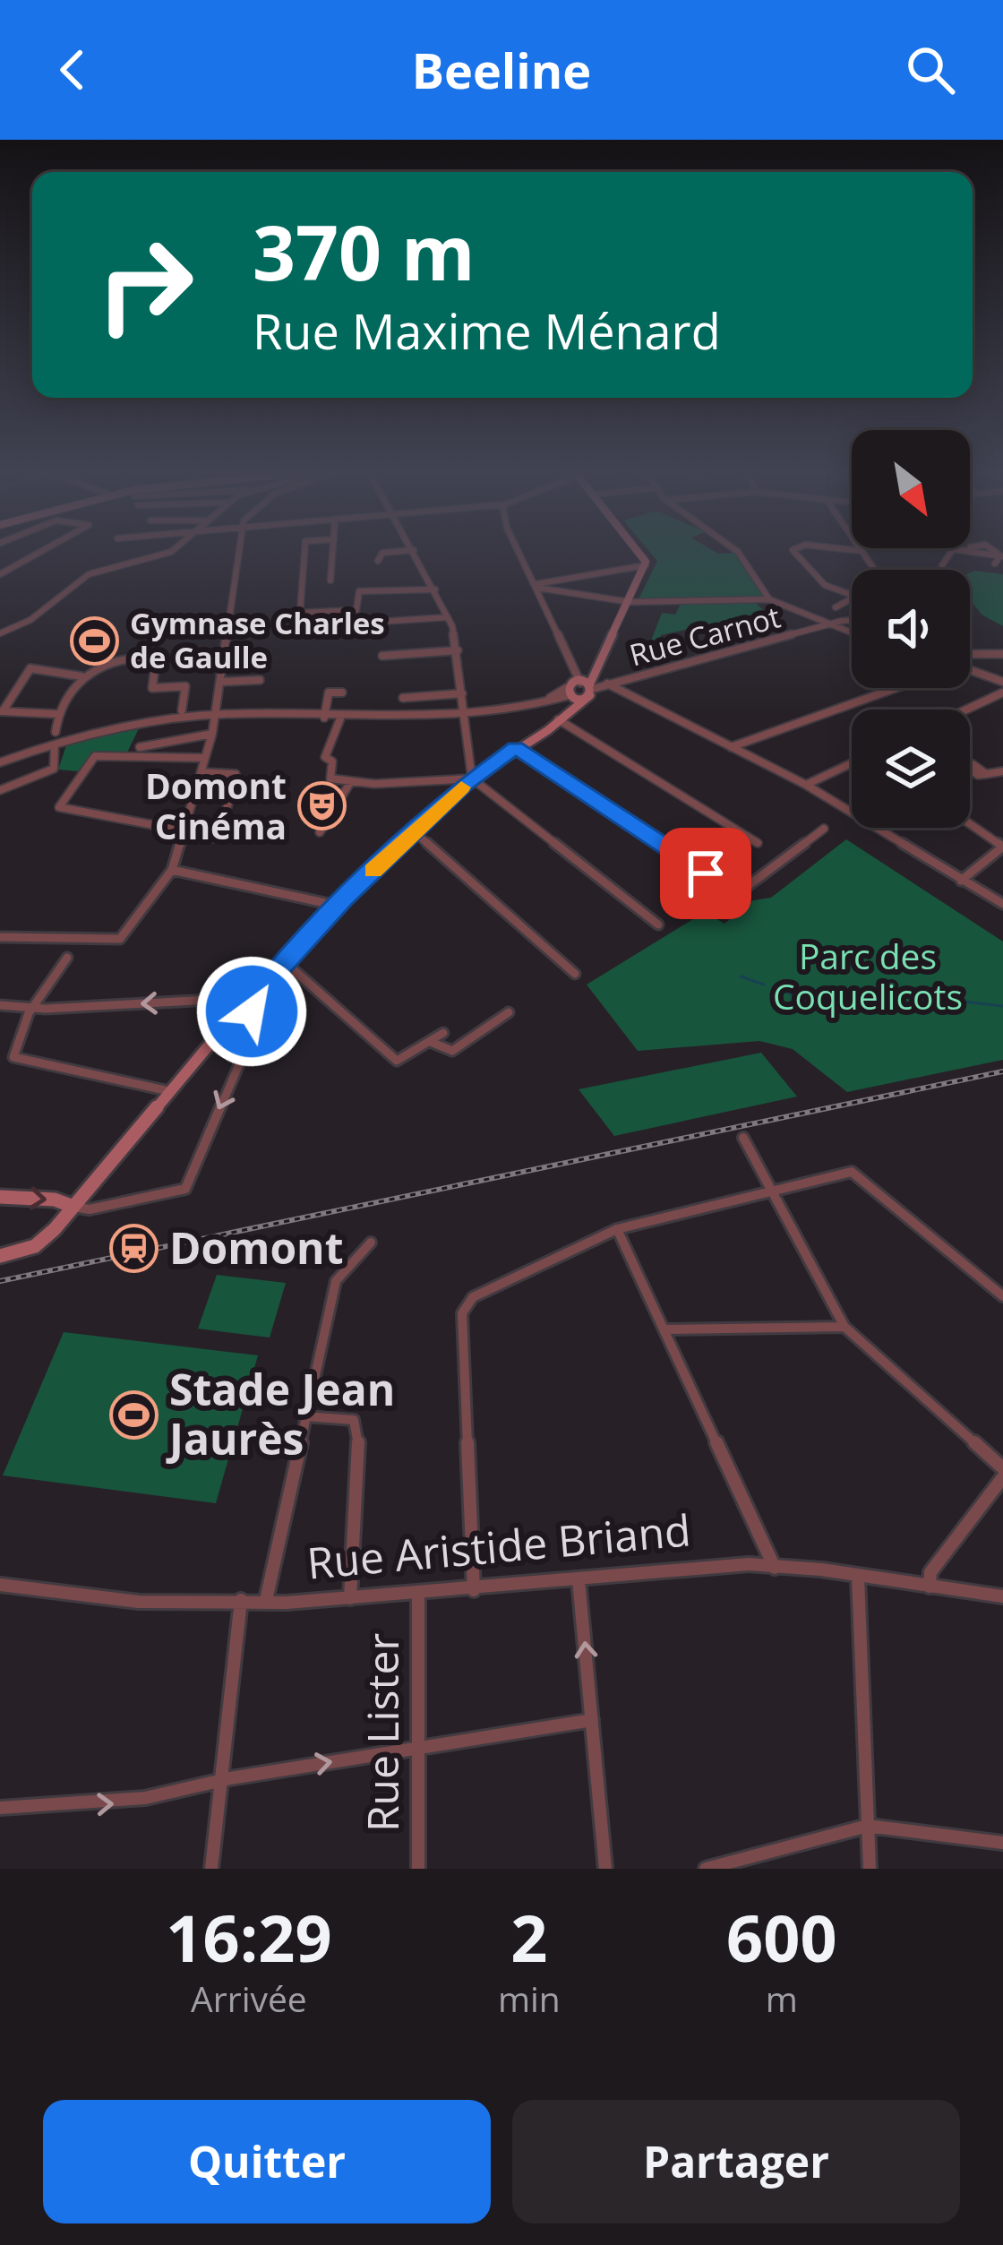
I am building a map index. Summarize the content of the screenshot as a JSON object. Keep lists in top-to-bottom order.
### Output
{
  "streets": {
    "street": ["Rue Carnot", "Rue Aristide Briand", "Rue Lister"]
  },
  "crossings": [
    ["Rue Aristide Briand", "Rue Lister"]
  ],
  "parks": ["Parc des Coquelicots"],
  "places": {
    "sports": ["Gymnase Charles de Gaulle", "Stade Jean Jaurès"],
    "theatre": ["Domont Cinéma"],
    "station": ["Domont"]
  },
  "north": "bottom right",
  "page": {
    "header": "Beeline",
    "turn": ["370 m", "Rue Maxime Ménard"],
    "eta": [
      "16:29",
      "Arrivée",
      "2",
      "min",
      "600",
      "m"
    ],
    "buttons": ["Quitter", "Partager"]
  }
}
